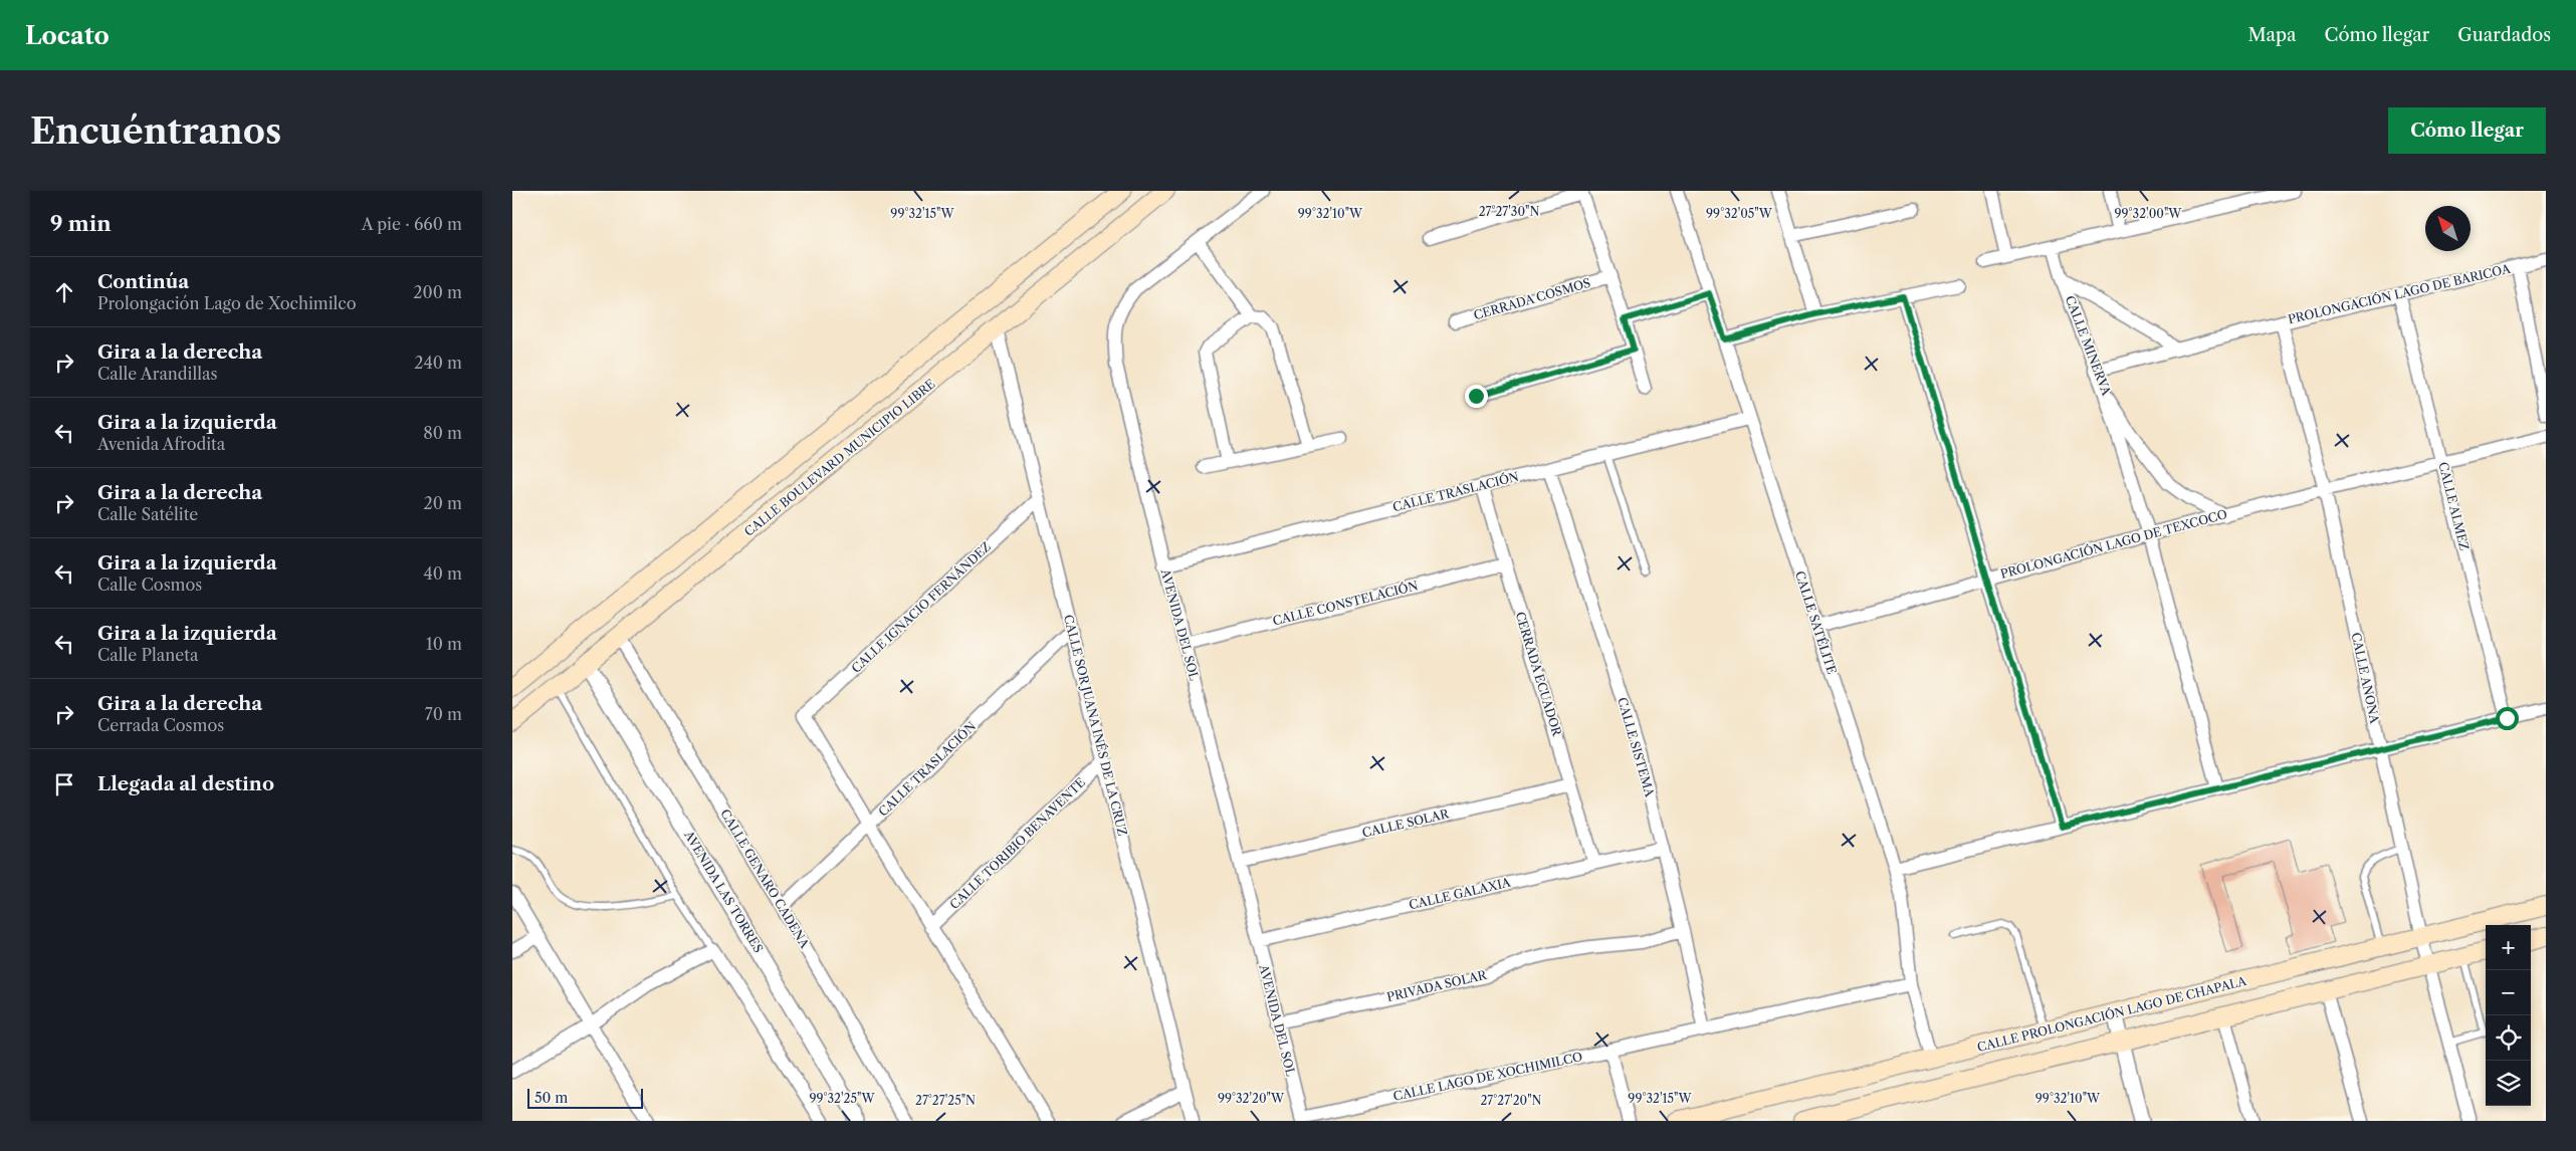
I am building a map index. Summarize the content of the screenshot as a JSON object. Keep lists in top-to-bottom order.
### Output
{
  "streets": {
    "main road": ["CALLE BOULEVARD MUNICIPIO LIBRE", "CALLE PROLONGACIÓN LAGO DE CHAPALA"],
    "street": [
      "PROLONGACIÓN LAGO DE BARICOA",
      "CERRADA COSMOS",
      "CALLE MINERVA",
      "CALLE TRASLACIÓN",
      "CALLE ALMEZ",
      "PROLONGACIÓN LAGO DE TEXCOCO",
      "CALLE CONSTELACIÓN",
      "CALLE IGNACIO FERNÁNDEZ",
      "CALLE SATÉLITE",
      "AVENIDA DEL SOL",
      "CERRADA ECUADOR",
      "CALLE ANONA",
      "CALLE SOR JUANA INÉS DE LA CRUZ",
      "CALLE SISTEMA",
      "CALLE SOLAR",
      "CALLE TORIBIO BENAVENTE",
      "CALLE GENARO CADENA",
      "AVENIDA LAS TORRES",
      "CALLE GALAXIA",
      "PRIVADA SOLAR",
      "CALLE LAGO DE XOCHIMILCO"
    ]
  },
  "crossings": [
    ["PROLONGACIÓN LAGO DE BARICOA", "CALLE MINERVA"],
    ["PROLONGACIÓN LAGO DE BARICOA", "CALLE ALMEZ"],
    ["PROLONGACIÓN LAGO DE BARICOA", "CALLE ANONA"],
    ["CALLE MINERVA", "PROLONGACIÓN LAGO DE TEXCOCO"],
    ["CALLE BOULEVARD MUNICIPIO LIBRE", "CALLE SOR JUANA INÉS DE LA CRUZ"],
    ["CALLE BOULEVARD MUNICIPIO LIBRE", "CALLE GENARO CADENA"],
    ["CALLE BOULEVARD MUNICIPIO LIBRE", "AVENIDA LAS TORRES"],
    ["CALLE TRASLACIÓN", "CALLE IGNACIO FERNÁNDEZ"],
    ["CALLE TRASLACIÓN", "CALLE SATÉLITE"],
    ["CALLE TRASLACIÓN", "AVENIDA DEL SOL"],
    ["CALLE TRASLACIÓN", "CERRADA ECUADOR"],
    ["CALLE TRASLACIÓN", "CALLE SOR JUANA INÉS DE LA CRUZ"],
    ["CALLE TRASLACIÓN", "CALLE SISTEMA"],
    ["CALLE TRASLACIÓN", "CALLE GENARO CADENA"],
    ["CALLE ALMEZ", "PROLONGACIÓN LAGO DE TEXCOCO"],
    ["PROLONGACIÓN LAGO DE TEXCOCO", "CALLE SATÉLITE"],
    ["PROLONGACIÓN LAGO DE TEXCOCO", "CALLE ANONA"],
    ["CALLE CONSTELACIÓN", "AVENIDA DEL SOL"],
    ["CALLE CONSTELACIÓN", "CERRADA ECUADOR"],
    ["CALLE IGNACIO FERNÁNDEZ", "CALLE SOR JUANA INÉS DE LA CRUZ"],
    ["CALLE SATÉLITE", "CALLE PROLONGACIÓN LAGO DE CHAPALA"],
    ["CALLE SATÉLITE", "CALLE LAGO DE XOCHIMILCO"],
    ["AVENIDA DEL SOL", "CALLE SOLAR"],
    ["AVENIDA DEL SOL", "CALLE GALAXIA"],
    ["AVENIDA DEL SOL", "PRIVADA SOLAR"],
    ["AVENIDA DEL SOL", "CALLE LAGO DE XOCHIMILCO"],
    ["CERRADA ECUADOR", "CALLE SOLAR"],
    ["CERRADA ECUADOR", "CALLE GALAXIA"],
    ["CALLE ANONA", "CALLE PROLONGACIÓN LAGO DE CHAPALA"],
    ["CALLE SOR JUANA INÉS DE LA CRUZ", "CALLE TORIBIO BENAVENTE"],
    ["CALLE SISTEMA", "CALLE GALAXIA"],
    ["CALLE SISTEMA", "PRIVADA SOLAR"],
    ["CALLE SISTEMA", "CALLE LAGO DE XOCHIMILCO"]
  ],
  "scale_bar": "50 m",
  "north": "top left",
  "page": {
    "header": "Locato",
    "nav": ["Mapa", "Cómo llegar", "Guardados"],
    "buttons": "Cómo llegar",
    "title": "Encuéntranos",
    "heading": ["9 min", "A pie · 660 m"],
    "list": [
      ["Continúa", "Prolongación Lago de Xochimilco", "200 m"],
      ["Gira a la derecha", "Calle Arandillas", "240 m"],
      ["Gira a la izquierda", "Avenida Afrodita", "80 m"],
      ["Gira a la derecha", "Calle Satélite", "20 m"],
      ["Gira a la izquierda", "Calle Cosmos", "40 m"],
      ["Gira a la izquierda", "Calle Planeta", "10 m"],
      ["Gira a la derecha", "Cerrada Cosmos", "70 m"],
      "Llegada al destino"
    ],
    "map_buttons": ["+", "−"],
    "scale": "50 m"
  },
  "coordinates": [
    "27°27'30\"N",
    "99°32'00\"W",
    "99°32'15\"W",
    "99°32'10\"W",
    "99°32'05\"W",
    "99°32'25\"W",
    "99°32'20\"W",
    "27°27'25\"N",
    "27°27'20\"N"
  ]
}
